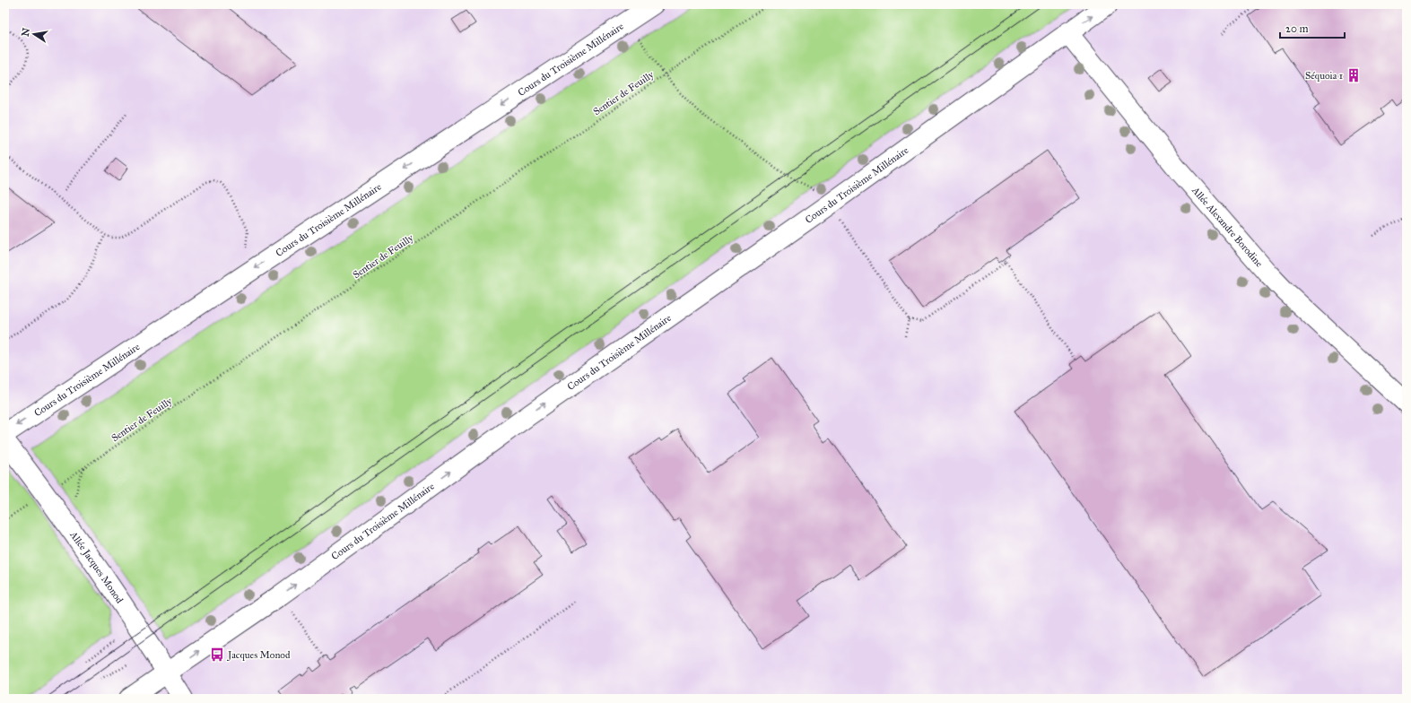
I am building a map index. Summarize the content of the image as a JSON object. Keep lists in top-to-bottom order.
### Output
{
  "streets": {
    "street": ["Cours du Troisième Millénaire", "Allée Alexandre Borodine", "Allée Jacques Monod"],
    "path": ["Sentier de Feuilly"]
  },
  "crossings": [
    ["Cours du Troisième Millénaire", "Allée Alexandre Borodine"],
    ["Cours du Troisième Millénaire", "Allée Jacques Monod"],
    ["Sentier de Feuilly", "Allée Jacques Monod"]
  ],
  "places": {
    "building": ["Séquoia 1"],
    "bus stop": ["Jacques Monod"]
  },
  "scale_bar": "20 m",
  "north": "left"
}
